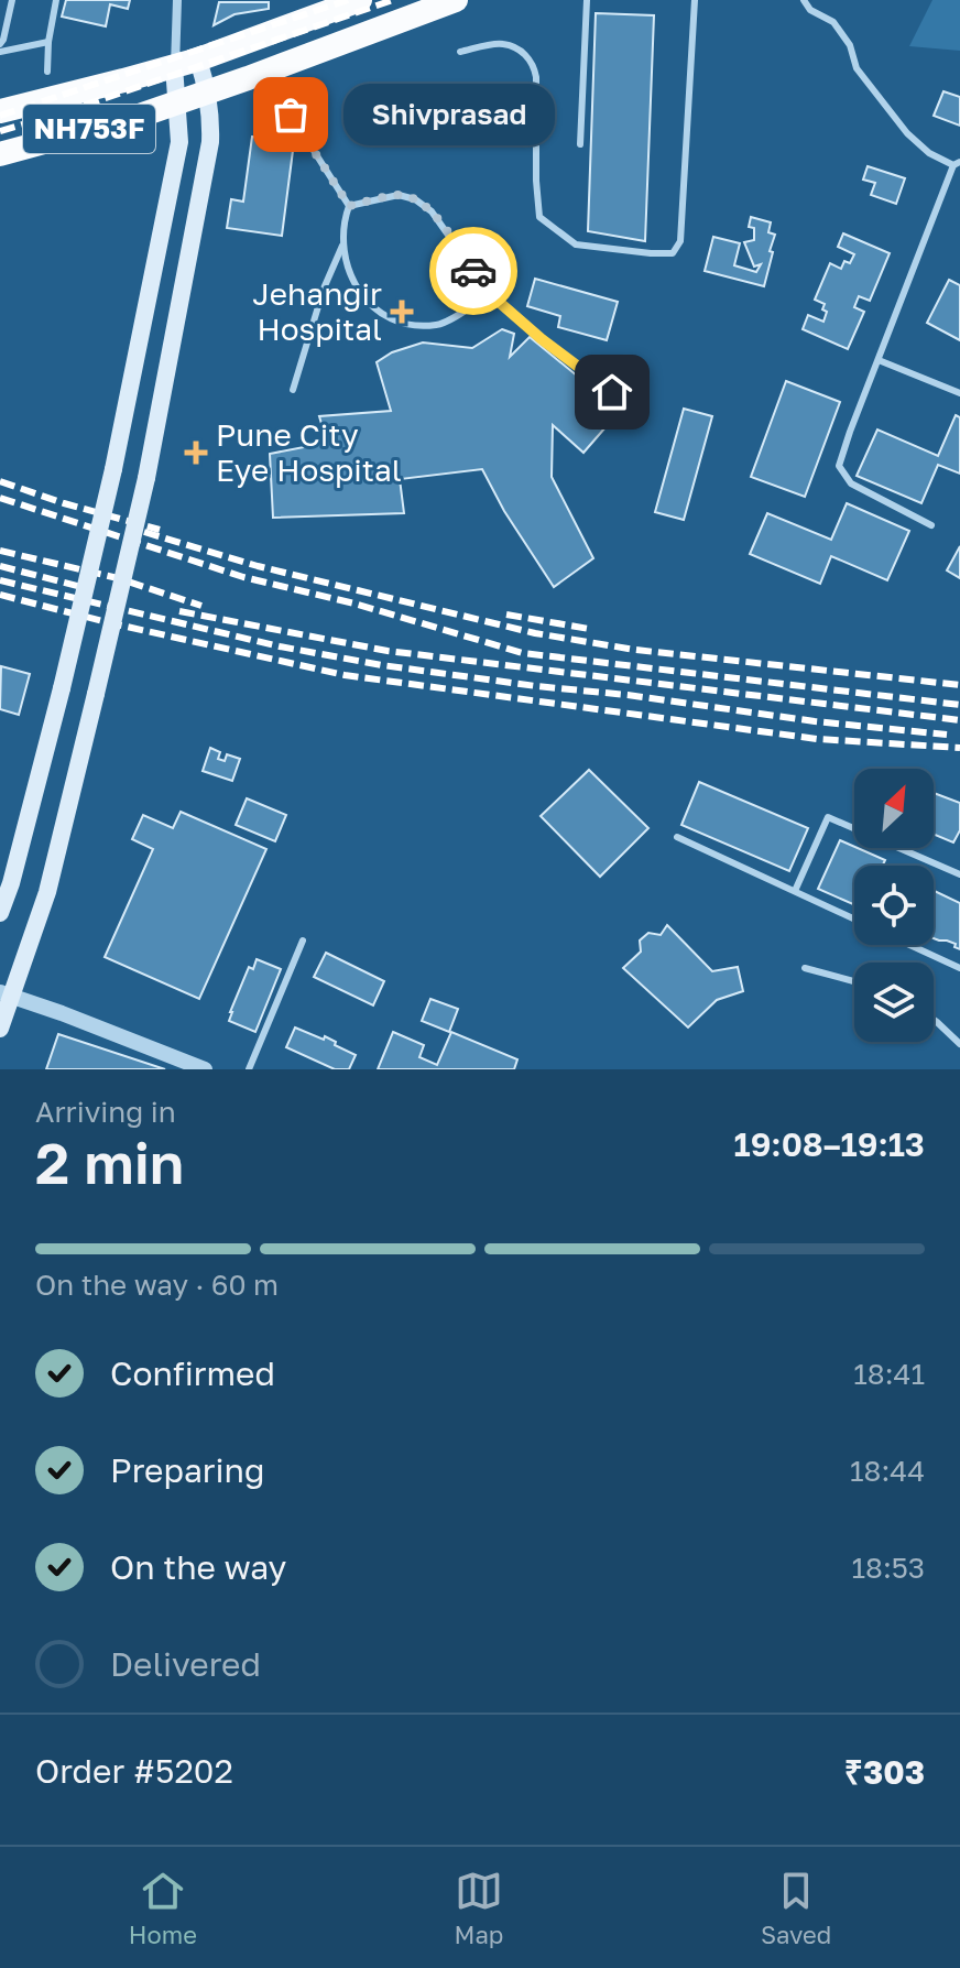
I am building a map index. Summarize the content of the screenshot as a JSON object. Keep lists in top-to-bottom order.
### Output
{
  "streets": {
    "highway": ["NH753F"]
  },
  "places": {
    "other": ["Shivprasad"],
    "health": ["Jehangir Hospital", "Pune City Eye Hospital"]
  },
  "north": "top right",
  "page": {
    "bubble": "Shivprasad",
    "heading": ["2 min", "Arriving in", "19:08–19:13"],
    "panel": ["Order #5202", "₹303"],
    "bar": "On the way · 60 m",
    "list": [
      ["Confirmed", "18:41"],
      ["Preparing", "18:44"],
      ["On the way", "18:53"],
      "Delivered"
    ],
    "tabs": ["Home", "Map", "Saved"]
  }
}
